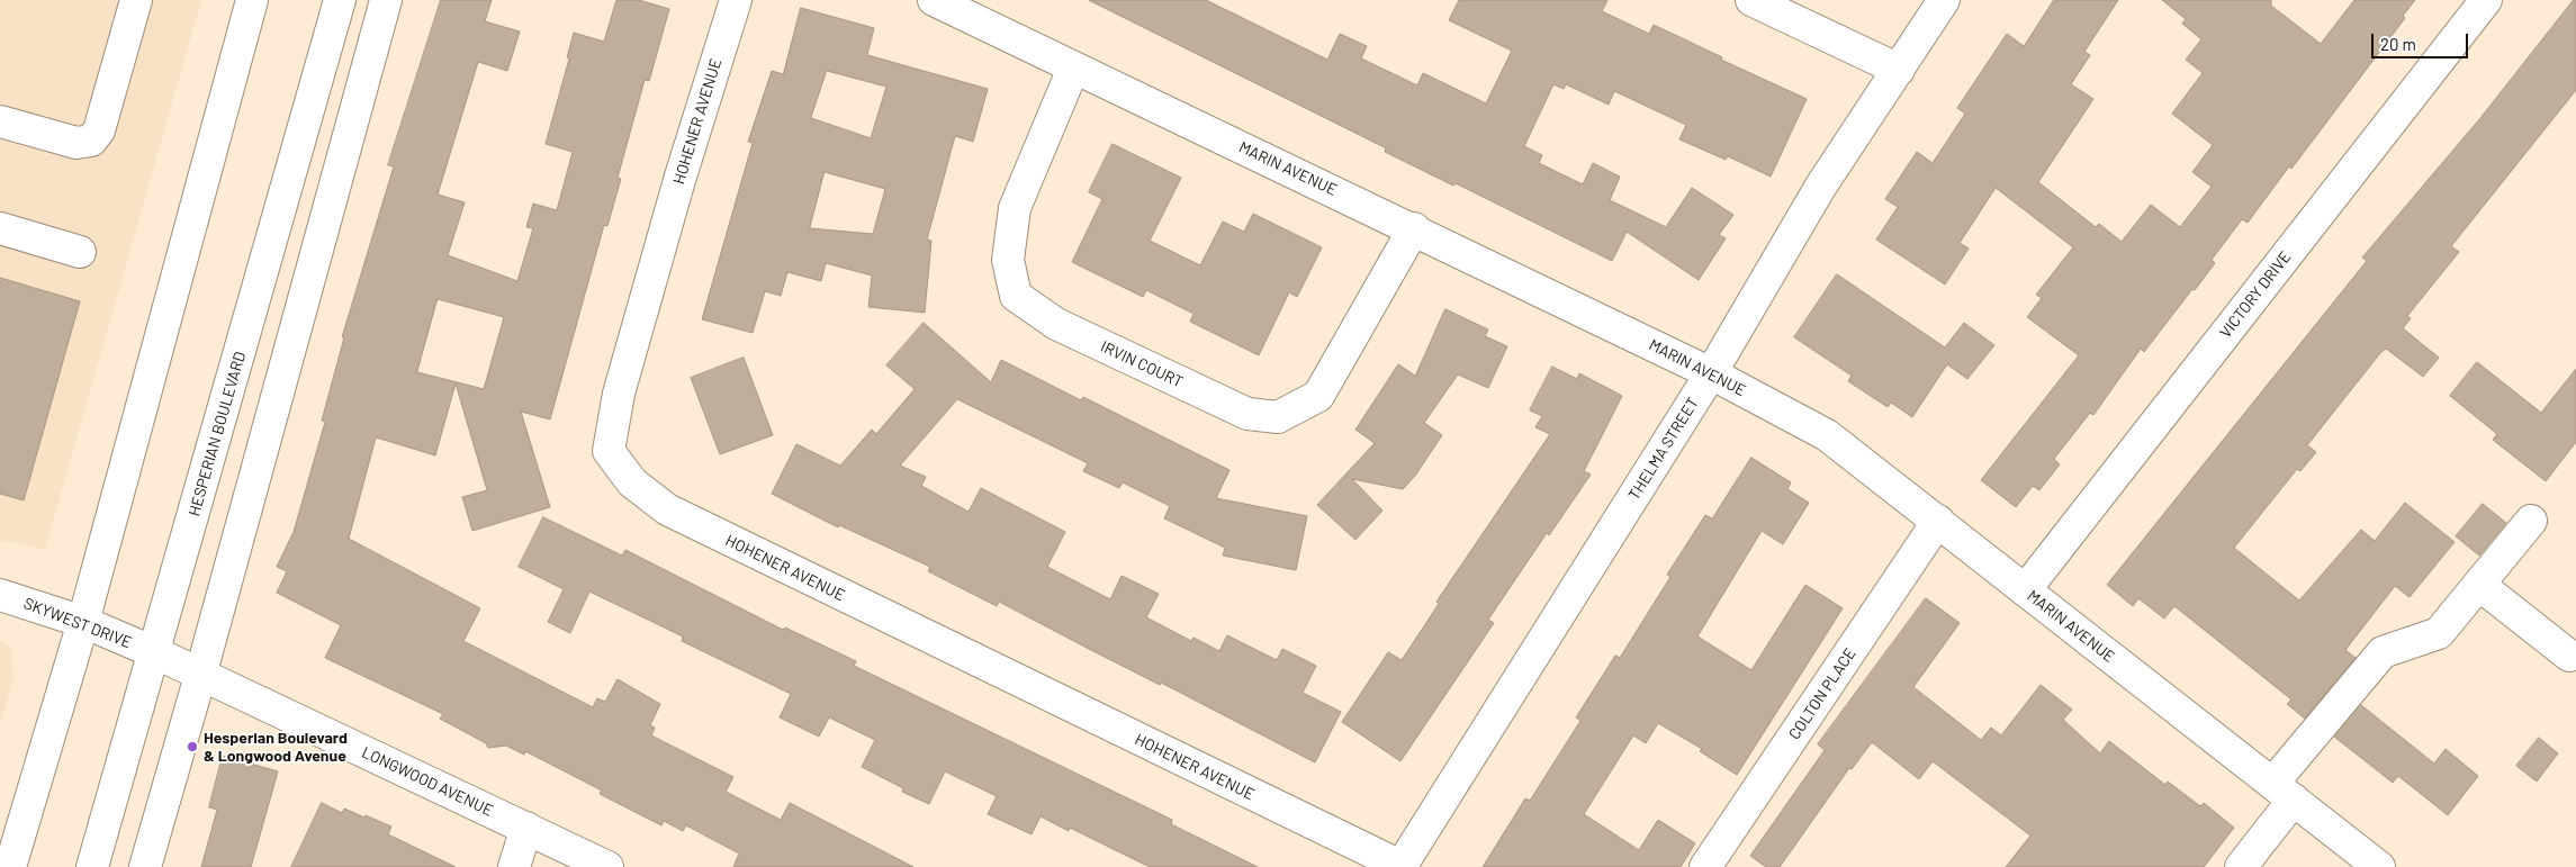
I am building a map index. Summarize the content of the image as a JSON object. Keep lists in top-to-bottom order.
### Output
{
  "streets": {
    "street": [
      "HOHENER AVENUE",
      "MARIN AVENUE",
      "VICTORY DRIVE",
      "IRVIN COURT",
      "HESPERIAN BOULEVARD",
      "THELMA STREET",
      "SKYWEST DRIVE",
      "COLTON PLACE",
      "LONGWOOD AVENUE"
    ]
  },
  "crossings": [
    ["HOHENER AVENUE", "THELMA STREET"],
    ["MARIN AVENUE", "VICTORY DRIVE"],
    ["MARIN AVENUE", "IRVIN COURT"],
    ["MARIN AVENUE", "THELMA STREET"],
    ["MARIN AVENUE", "COLTON PLACE"],
    ["HESPERIAN BOULEVARD", "SKYWEST DRIVE"],
    ["HESPERIAN BOULEVARD", "LONGWOOD AVENUE"],
    ["SKYWEST DRIVE", "LONGWOOD AVENUE"]
  ],
  "places": ["Hesperian Boulevard & Longwood Avenue"],
  "scale_bar": "20 m"
}
